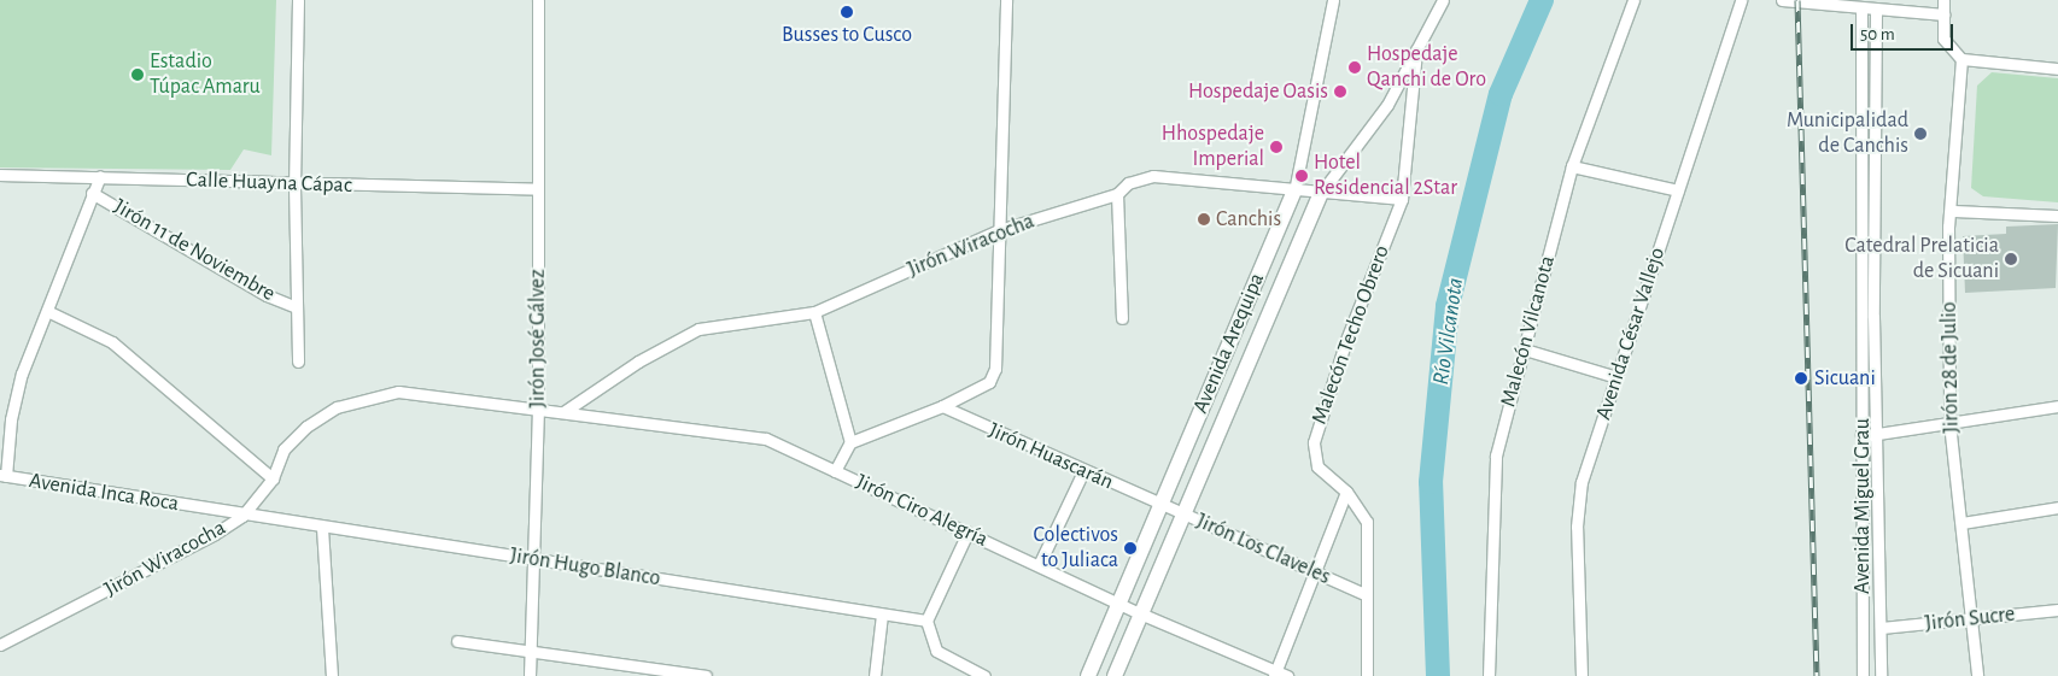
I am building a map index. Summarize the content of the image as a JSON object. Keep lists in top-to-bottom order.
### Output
{
  "streets": {
    "street": [
      "Calle Huayna Cápac",
      "Jirón Wiracocha",
      "Jirón 11 de Noviembre",
      "Malecón Vilcanota",
      "Avenida César Vallejo",
      "Malecón Techo Obrero",
      "Jirón José Gálvez",
      "Avenida Arequipa",
      "Jirón 28 de Julio",
      "Jirón Huascarán",
      "Avenida Inca Roca",
      "Avenida Miguel Grau",
      "Jirón Ciro Alegría",
      "Jirón Los Claveles",
      "Jirón Hugo Blanco",
      "Jirón Sucre"
    ]
  },
  "crossings": [
    ["Calle Huayna Cápac", "Jirón José Gálvez"],
    ["Jirón Wiracocha", "Malecón Techo Obrero"],
    ["Jirón Wiracocha", "Jirón José Gálvez"],
    ["Jirón Wiracocha", "Avenida Arequipa"],
    ["Jirón Wiracocha", "Avenida Inca Roca"],
    ["Jirón Wiracocha", "Jirón Ciro Alegría"],
    ["Jirón Wiracocha", "Jirón Hugo Blanco"],
    ["Malecón Techo Obrero", "Jirón Los Claveles"],
    ["Jirón José Gálvez", "Jirón Ciro Alegría"],
    ["Jirón José Gálvez", "Jirón Hugo Blanco"],
    ["Avenida Arequipa", "Jirón Huascarán"],
    ["Avenida Arequipa", "Jirón Ciro Alegría"],
    ["Avenida Arequipa", "Jirón Los Claveles"],
    ["Jirón 28 de Julio", "Jirón Sucre"],
    ["Jirón Huascarán", "Jirón Los Claveles"],
    ["Avenida Inca Roca", "Jirón Hugo Blanco"],
    ["Avenida Miguel Grau", "Jirón Sucre"]
  ],
  "water": ["Río Vilcanota"],
  "places": [
    "Busses to Cusco",
    "Hospedaje Qanchi de Oro",
    "Estadio Túpac Amaru",
    "Hospedaje Oasis",
    "Municipalidad de Canchis",
    "Hhospedaje Imperial",
    "Hotel Residencial 2Star",
    "Canchis",
    "Catedral Prelaticia de Sicuani",
    "Sicuani",
    "Colectivos to Juliaca"
  ],
  "scale_bar": "50 m"
}
